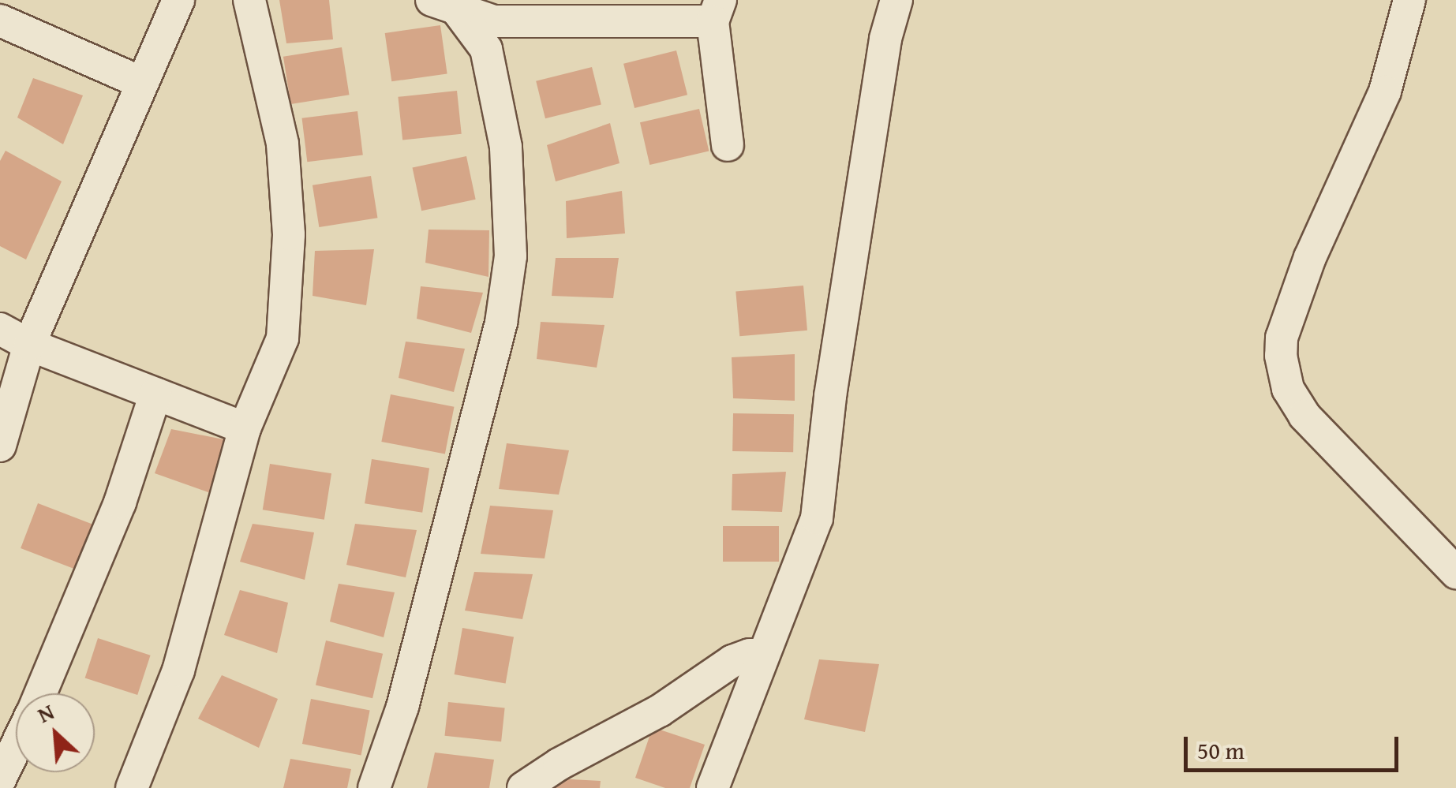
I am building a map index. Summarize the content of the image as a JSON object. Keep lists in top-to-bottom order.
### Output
{
  "scale_bar": "50 m",
  "north": "top left"
}
